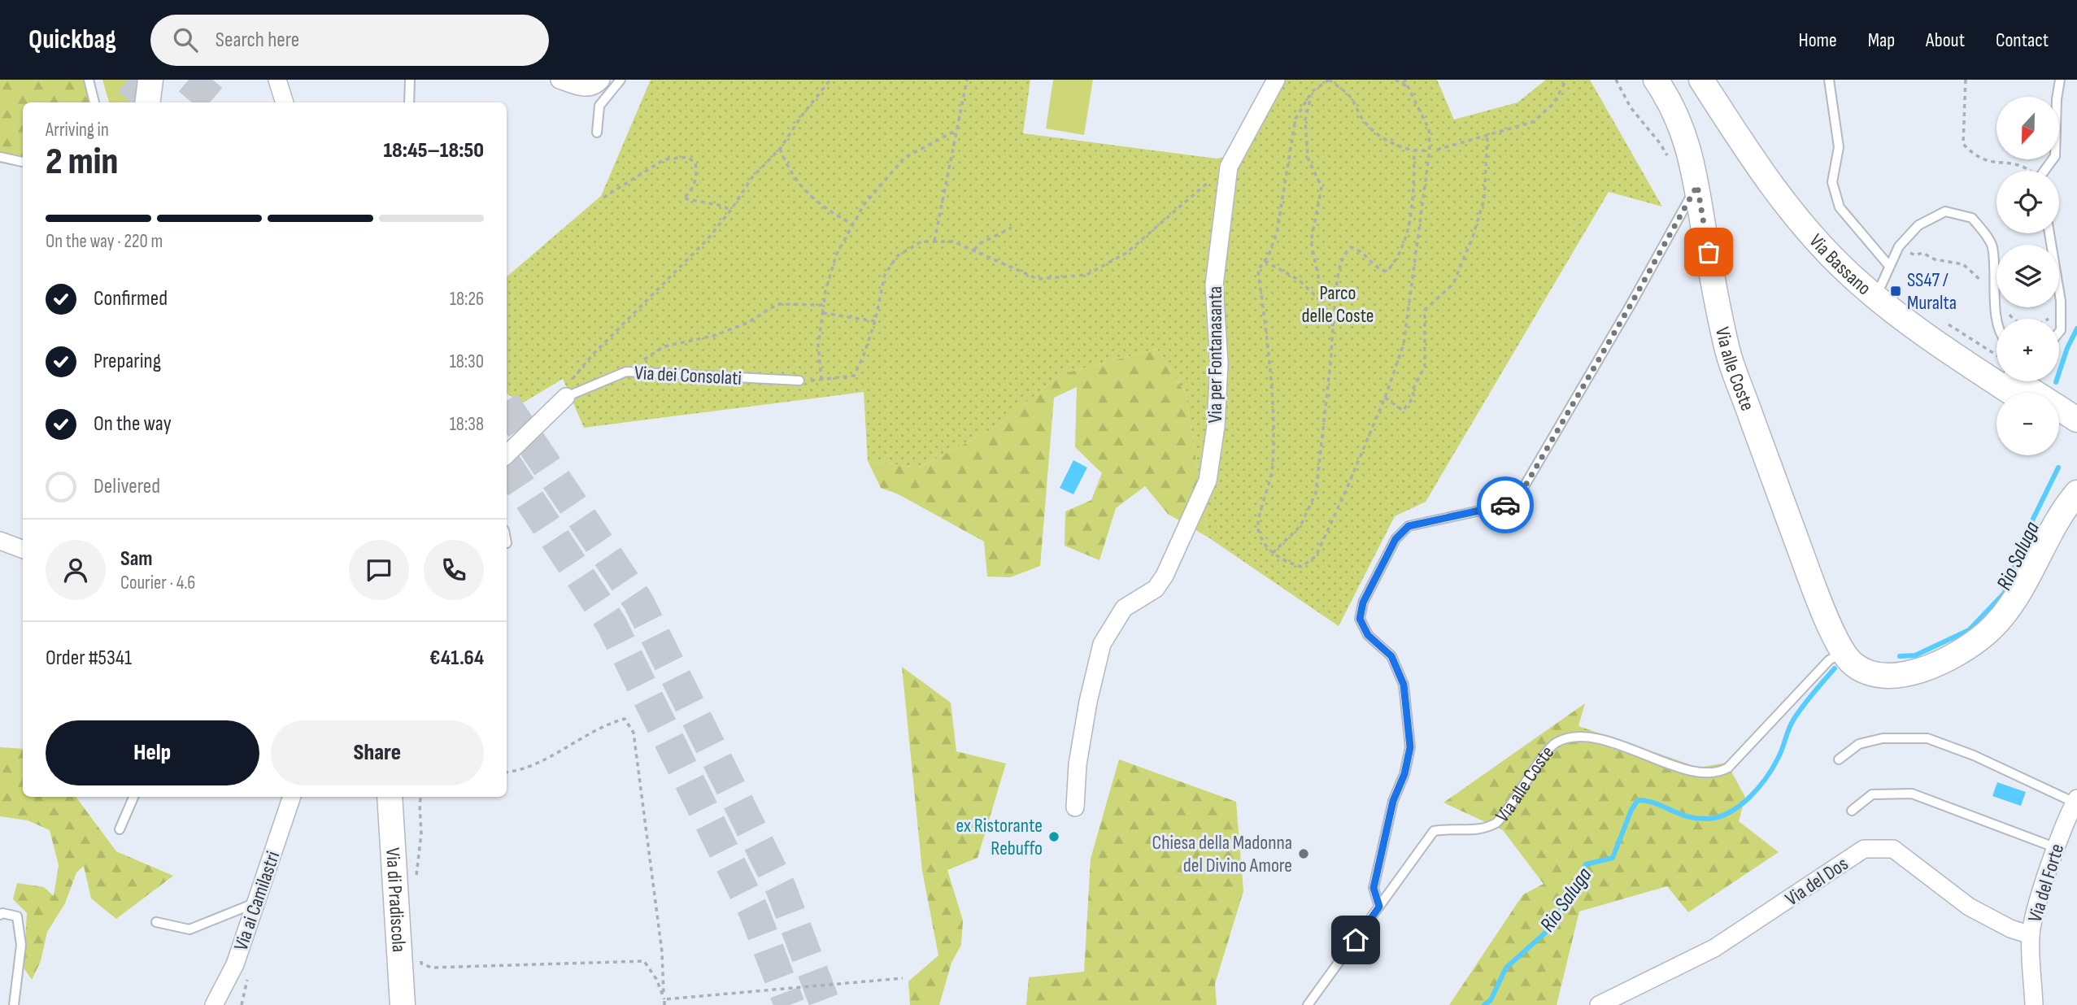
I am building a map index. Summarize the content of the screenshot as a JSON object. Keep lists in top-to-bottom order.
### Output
{
  "streets": {
    "street": [
      "Via Bassano",
      "Via per Fontanasanta",
      "Via alle Coste",
      "Via dei Consolati",
      "Via del Dos",
      "Via del Forte",
      "Via di Pradiscola",
      "Via ai Camilastri"
    ]
  },
  "crossings": [
    ["Via del Dos", "Via del Forte"]
  ],
  "water": ["Rio Saluga"],
  "parks": ["Parco delle Coste"],
  "places": {
    "transit": ["SS47 / Muralta"],
    "other": ["ex Ristorante Rebuffo", "Chiesa della Madonna del Divino Amore"]
  },
  "north": "bottom",
  "page": {
    "header": "Quickbag",
    "search": "Search here",
    "nav": [
      "Home",
      "Map",
      "About",
      "Contact"
    ],
    "map_buttons": ["+", "−"],
    "heading": ["2 min", "Arriving in", "18:45–18:50"],
    "panel": [
      "Sam",
      "Courier · 4.6",
      "Order #5341",
      "€41.64"
    ],
    "bar": "On the way · 220 m",
    "list": [
      ["Confirmed", "18:26"],
      ["Preparing", "18:30"],
      ["On the way", "18:38"],
      "Delivered"
    ],
    "buttons": ["Help", "Share"]
  }
}
